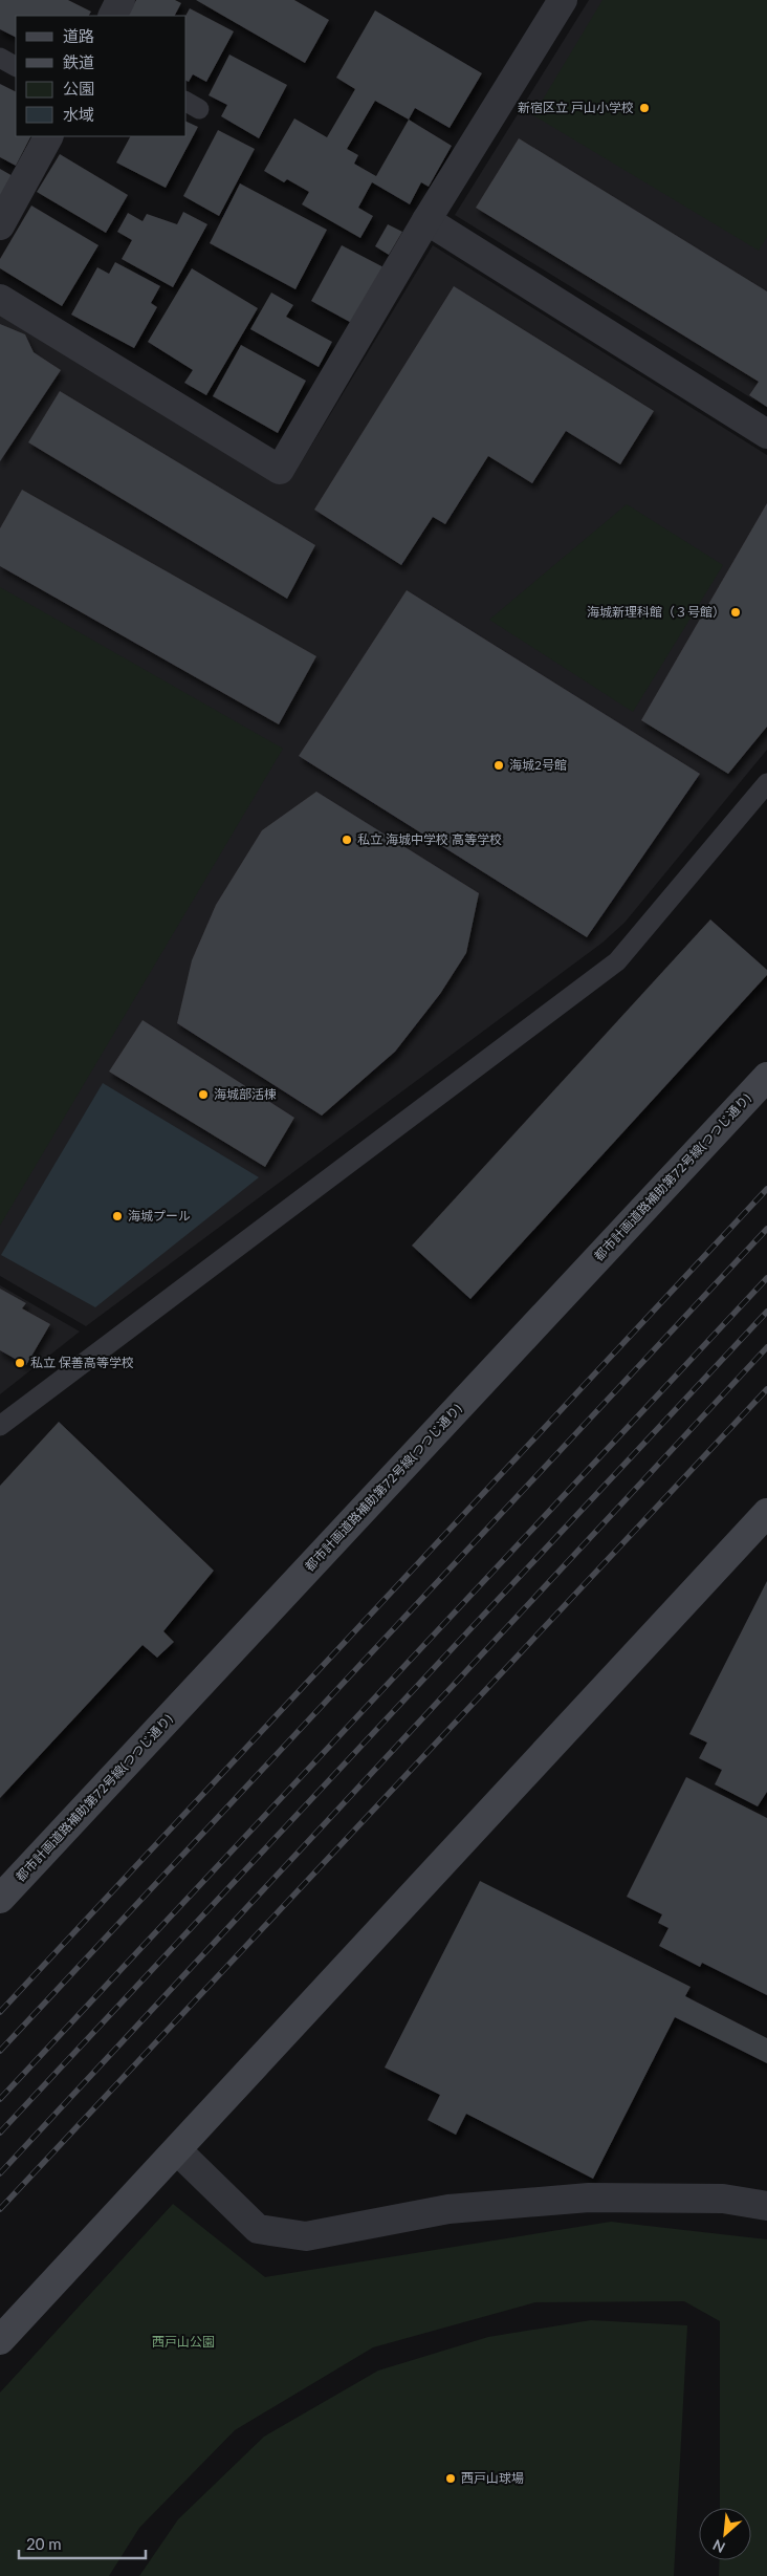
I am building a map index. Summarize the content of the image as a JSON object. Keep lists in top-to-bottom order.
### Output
{
  "streets": {
    "street": ["都市計画道路補助第72号線(つつじ通り)"]
  },
  "parks": ["西戸山公園"],
  "places": [
    "新宿区立 戸山小学校",
    "海城新理科館（３号館）",
    "海城2号館",
    "私立 海城中学校 高等学校",
    "海城部活棟",
    "海城プール",
    "私立 保善高等学校",
    "西戸山球場"
  ],
  "legend": [
    "道路",
    "鉄道",
    "公園",
    "水域"
  ],
  "scale_bar": "20 m",
  "north": "bottom left"
}
